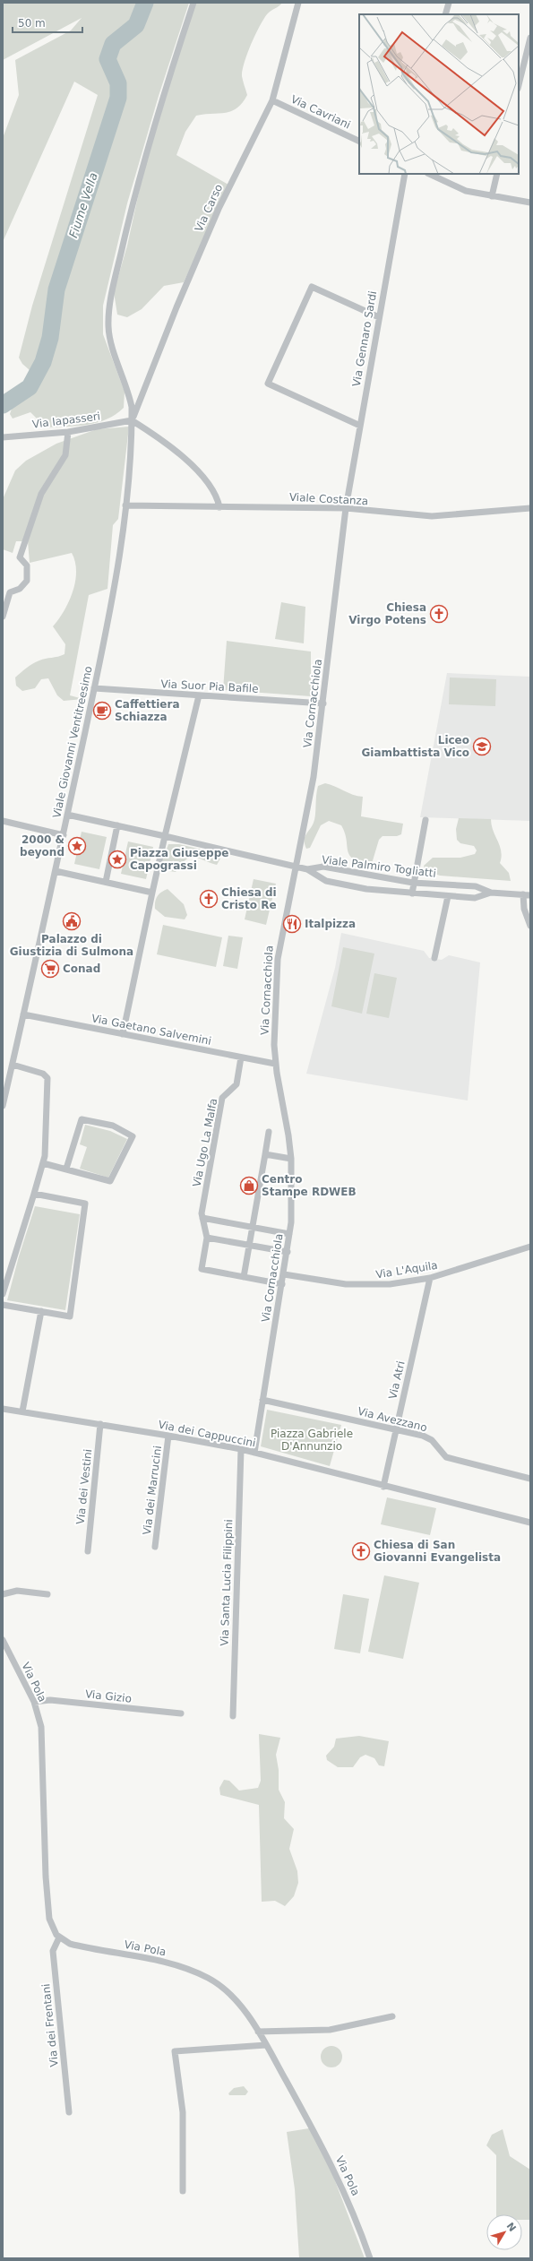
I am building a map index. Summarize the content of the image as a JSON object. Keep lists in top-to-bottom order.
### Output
{
  "streets": {
    "street": [
      "Via Cavriani",
      "Via Carso",
      "Via Gennaro Sardi",
      "Via Iapasseri",
      "Viale Costanza",
      "Via Suor Pia Bafile",
      "Via Cornacchiola",
      "Viale Giovanni Ventitreesimo",
      "Viale Palmiro Togliatti",
      "Via Gaetano Salvemini",
      "Via Ugo La Malfa",
      "Via L'Aquila",
      "Via Atri",
      "Via Avezzano",
      "Via dei Cappuccini",
      "Via dei Vestini",
      "Via dei Marrucini",
      "Via Santa Lucia Filippini",
      "Via Pola",
      "Via Gizio",
      "Via dei Frentani"
    ]
  },
  "crossings": [
    ["Via Cavriani", "Via Carso"],
    ["Via Carso", "Via Iapasseri"],
    ["Via Carso", "Viale Giovanni Ventitreesimo"],
    ["Via Gennaro Sardi", "Viale Costanza"],
    ["Via Gennaro Sardi", "Via Cornacchiola"],
    ["Via Iapasseri", "Viale Giovanni Ventitreesimo"],
    ["Viale Costanza", "Via Cornacchiola"],
    ["Viale Costanza", "Viale Giovanni Ventitreesimo"],
    ["Via Suor Pia Bafile", "Via Cornacchiola"],
    ["Via Suor Pia Bafile", "Viale Giovanni Ventitreesimo"],
    ["Via Cornacchiola", "Viale Palmiro Togliatti"],
    ["Via Cornacchiola", "Via Gaetano Salvemini"],
    ["Via Cornacchiola", "Via L'Aquila"],
    ["Via Cornacchiola", "Via Avezzano"],
    ["Via Cornacchiola", "Via dei Cappuccini"],
    ["Viale Giovanni Ventitreesimo", "Via Gaetano Salvemini"],
    ["Via Gaetano Salvemini", "Via Ugo La Malfa"],
    ["Via L'Aquila", "Via Atri"],
    ["Via Atri", "Via Avezzano"],
    ["Via Atri", "Via dei Cappuccini"],
    ["Via dei Cappuccini", "Via dei Vestini"],
    ["Via dei Cappuccini", "Via dei Marrucini"],
    ["Via dei Cappuccini", "Via Santa Lucia Filippini"],
    ["Via Pola", "Via Gizio"],
    ["Via Pola", "Via dei Frentani"]
  ],
  "water": ["Fiume Vella"],
  "parks": ["Piazza Gabriele D'Annunzio"],
  "places": {
    "church": ["Chiesa Virgo Potens", "Chiesa di Cristo Re", "Chiesa di San Giovanni Evangelista"],
    "cafe": ["Caffettiera Schiazza"],
    "school or university": ["Liceo Giambattista Vico"],
    "place": ["2000 & beyond", "Piazza Giuseppe Capograssi"],
    "public building": ["Palazzo di Giustizia di Sulmona"],
    "restaurant": ["Italpizza"],
    "supermarket": ["Conad"],
    "shop": ["Centro Stampe RDWEB"]
  },
  "scale_bar": "50 m",
  "north": "top right"
}
